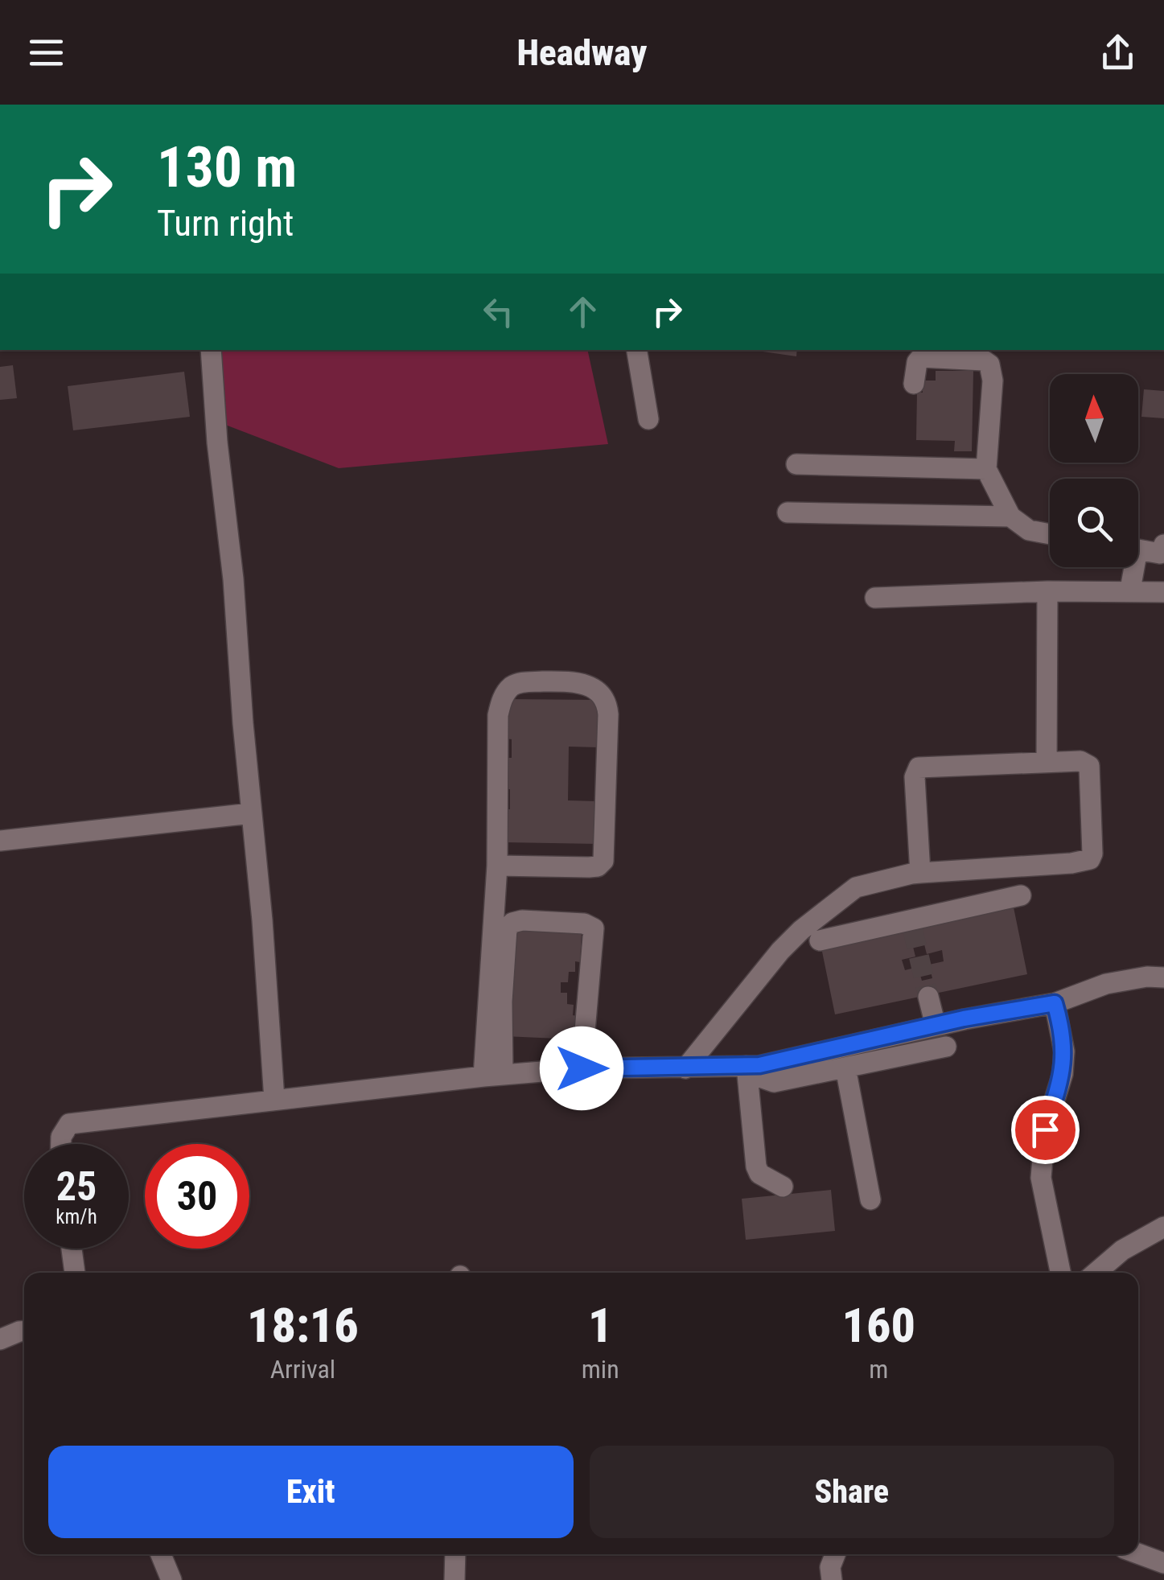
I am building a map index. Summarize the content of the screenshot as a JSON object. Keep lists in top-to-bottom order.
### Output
{
  "north": "top",
  "page": {
    "header": "Headway",
    "turn": ["130 m", "Turn right"],
    "speed": "25 km/h",
    "limit": "30",
    "eta": [
      "18:16",
      "Arrival",
      "1",
      "min",
      "160",
      "m"
    ],
    "buttons": ["Exit", "Share"]
  }
}
